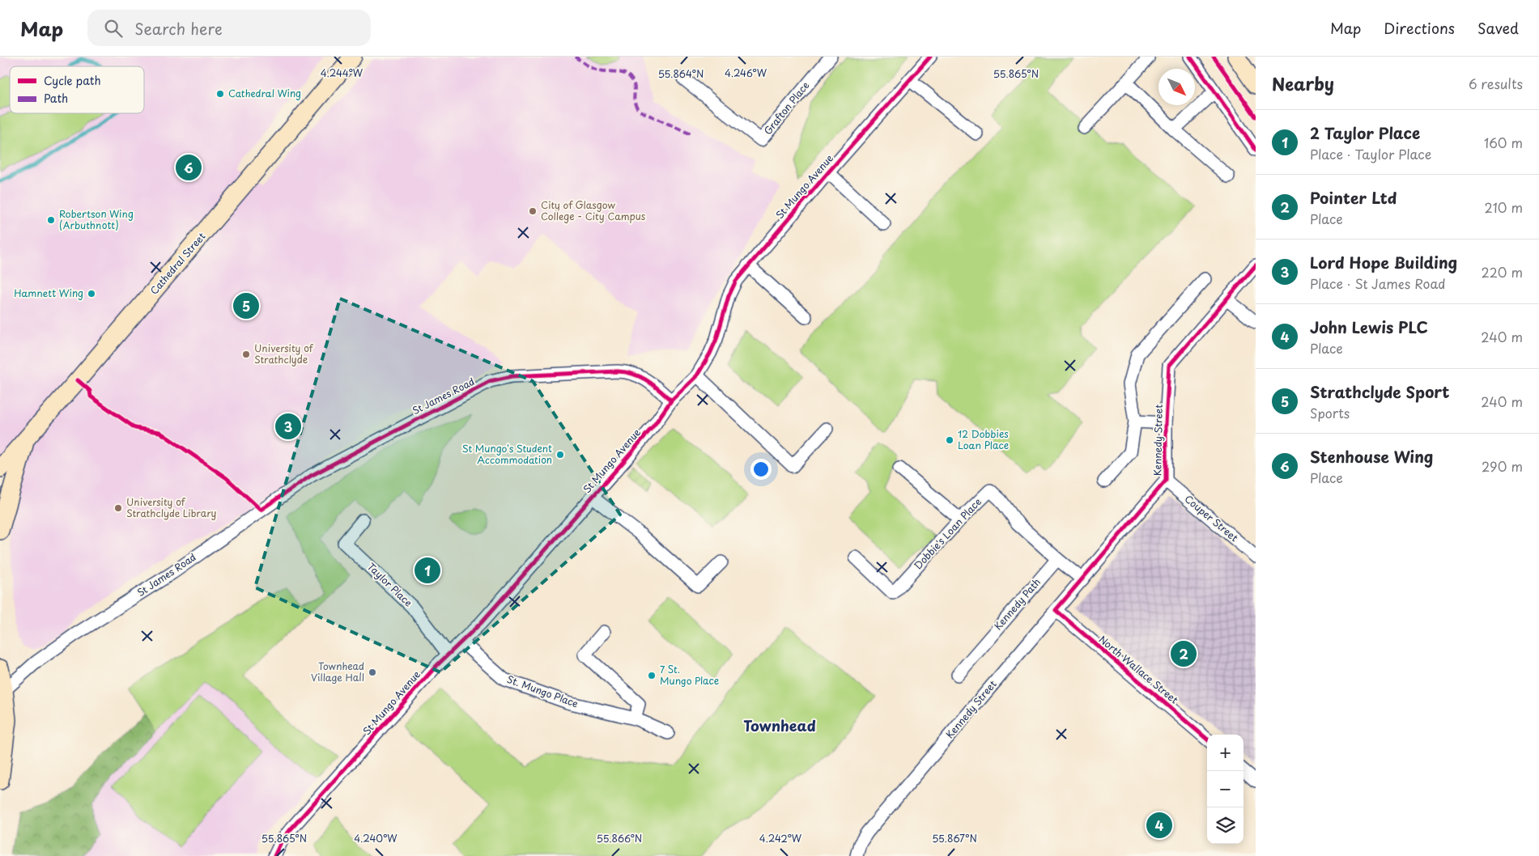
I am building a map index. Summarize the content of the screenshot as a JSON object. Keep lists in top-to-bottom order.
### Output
{
  "streets": {
    "street": [
      "Grafton Place",
      "St Mungo Avenue",
      "Cathedral Street",
      "St James Road",
      "Kennedy Street",
      "Couper Street",
      "Dobbie's Loan Place",
      "Taylor Place",
      "Kennedy Path",
      "North Wallace Street",
      "St. Mungo Place"
    ]
  },
  "crossings": [
    ["St Mungo Avenue", "St James Road"],
    ["St Mungo Avenue", "Taylor Place"],
    ["St Mungo Avenue", "St. Mungo Place"],
    ["Kennedy Street", "Couper Street"],
    ["Kennedy Street", "North Wallace Street"],
    ["Dobbie's Loan Place", "Kennedy Path"]
  ],
  "districts": ["Townhead"],
  "places": [
    "Cathedral Wing",
    "City of Glasgow College - City Campus",
    "Robertson Wing (Arbuthnott)",
    "Hamnett Wing",
    "University of Strathclyde",
    "12 Dobbies Loan Place",
    "St Mungo's Student Accommodation",
    "University of Strathclyde Library",
    "Townhead Village Hall",
    "7 St. Mungo Place"
  ],
  "legend": ["Cycle path", "Path"],
  "north": "bottom right",
  "page": {
    "header": "Map",
    "search": "Search here",
    "nav": ["Map", "Directions", "Saved"],
    "heading": ["Nearby", "6 results"],
    "list": [
      {
        "mark": "1",
        "name": "2 Taylor Place",
        "note": "Place · Taylor Place",
        "value": "160 m"
      },
      {
        "mark": "2",
        "name": "Pointer Ltd",
        "note": "Place",
        "value": "210 m"
      },
      {
        "mark": "3",
        "name": "Lord Hope Building",
        "note": "Place · St James Road",
        "value": "220 m"
      },
      {
        "mark": "4",
        "name": "John Lewis PLC",
        "note": "Place",
        "value": "240 m"
      },
      {
        "mark": "5",
        "name": "Strathclyde Sport",
        "note": "Sports",
        "value": "240 m"
      },
      {
        "mark": "6",
        "name": "Stenhouse Wing",
        "note": "Place",
        "value": "290 m"
      }
    ],
    "pins": [
      "6",
      "5",
      "3",
      "1",
      "2",
      "4"
    ],
    "map_buttons": ["+", "−"]
  },
  "coordinates": [
    "4.244°W",
    "4.246°W",
    "55.864°N",
    "55.865°N",
    "55.866°N",
    "55.867°N",
    "4.240°W",
    "4.242°W"
  ]
}
